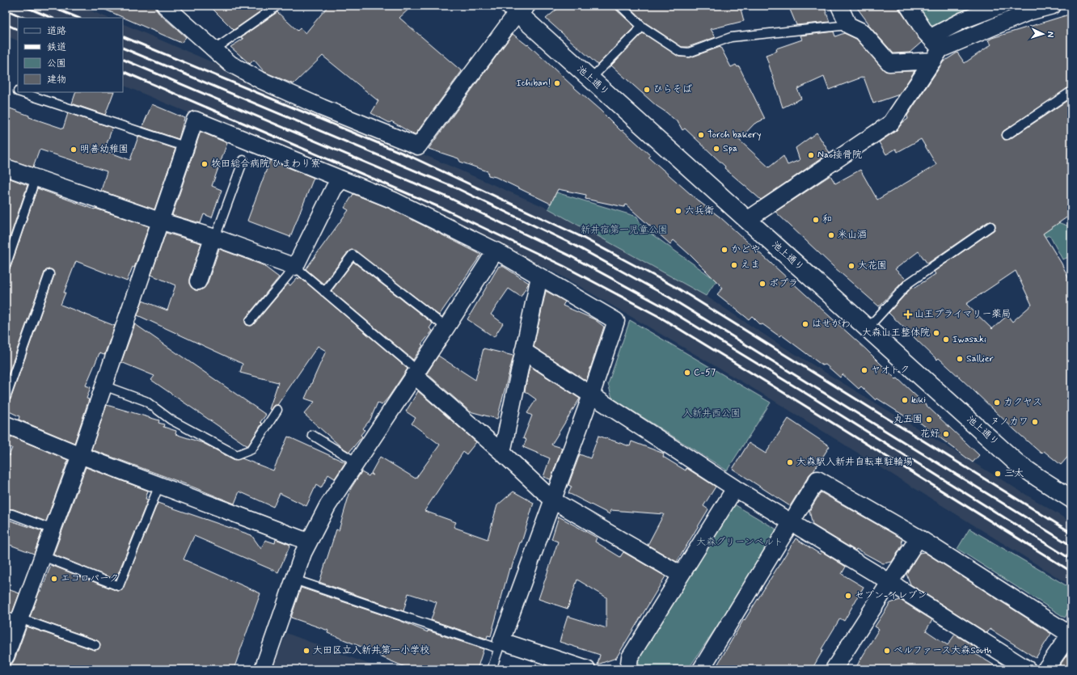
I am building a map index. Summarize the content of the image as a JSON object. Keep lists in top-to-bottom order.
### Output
{
  "streets": {
    "main road": ["池上通り"]
  },
  "parks": ["新井宿第一児童公園", "入新井西公園", "大森グリーンベルト"],
  "places": {
    "other": [
      "Ichiban!",
      "ひらそば",
      "Torch bakery",
      "Spa",
      "明善幼稚園",
      "Nao接骨院",
      "牧田総合病院 ひまわり寮",
      "六兵衛",
      "和",
      "米山酒",
      "かどや",
      "えま",
      "大花園",
      "ポプラ",
      "はせがわ",
      "大森山王整体院",
      "Iwasaki",
      "Sallier",
      "ヤオトク",
      "C-57",
      "kiki",
      "カクヤス",
      "丸五園",
      "ヌノカワ",
      "花好",
      "大森駅入新井自転車駐輪場",
      "三太",
      "エコロパーク",
      "セブン-イレブン",
      "大田区立入新井第一小学校",
      "ベルファース大森South"
    ],
    "health": ["山王プライマリー薬局"]
  },
  "legend": [
    "道路",
    "鉄道",
    "公園",
    "建物"
  ],
  "north": "right"
}
